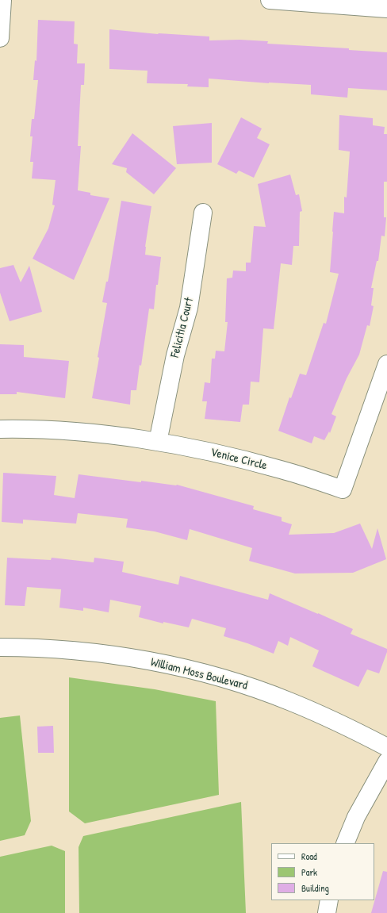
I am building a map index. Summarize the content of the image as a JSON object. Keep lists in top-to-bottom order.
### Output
{
  "streets": {
    "street": ["Felicitia Court", "Venice Circle", "William Moss Boulevard"]
  },
  "crossings": [
    ["Felicitia Court", "Venice Circle"]
  ],
  "legend": ["Road", "Park", "Building"]
}
